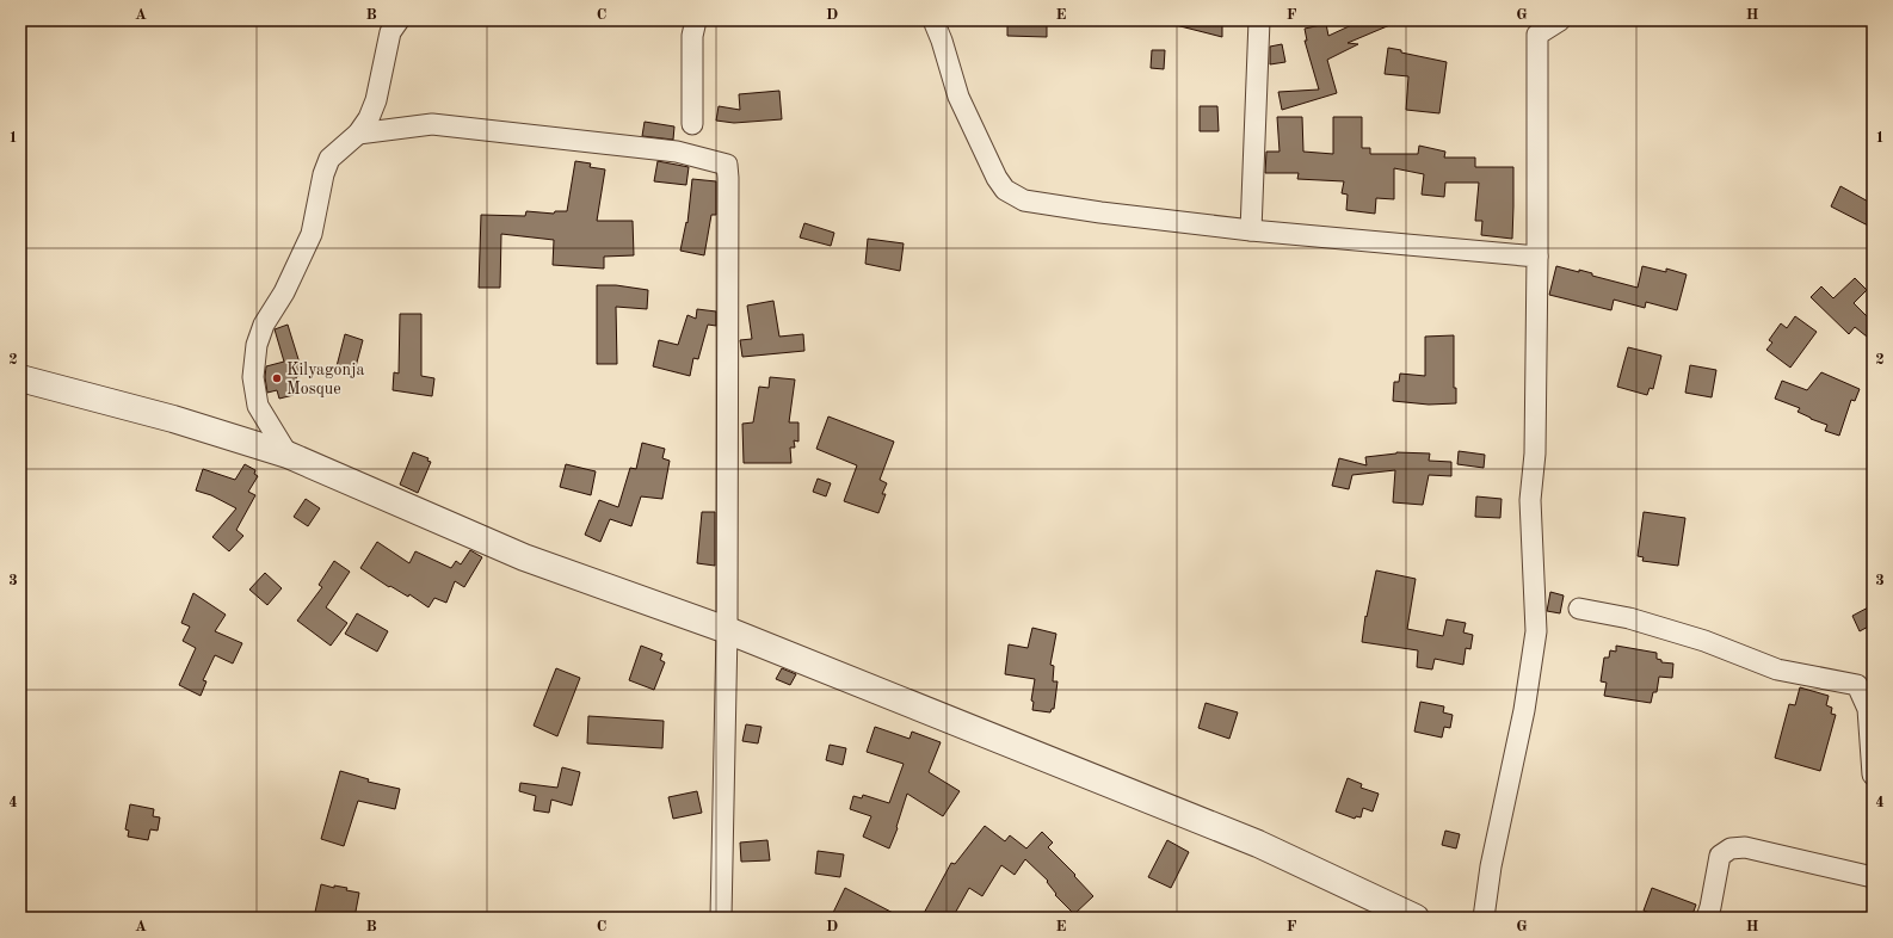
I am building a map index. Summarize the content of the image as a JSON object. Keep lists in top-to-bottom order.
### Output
{
  "places": ["Kilyagonja Mosque"],
  "grid": {
    "columns": [
      "A",
      "B",
      "C",
      "D",
      "E",
      "F",
      "G",
      "H"
    ],
    "rows": [
      "1",
      "2",
      "3",
      "4"
    ]
  }
}
